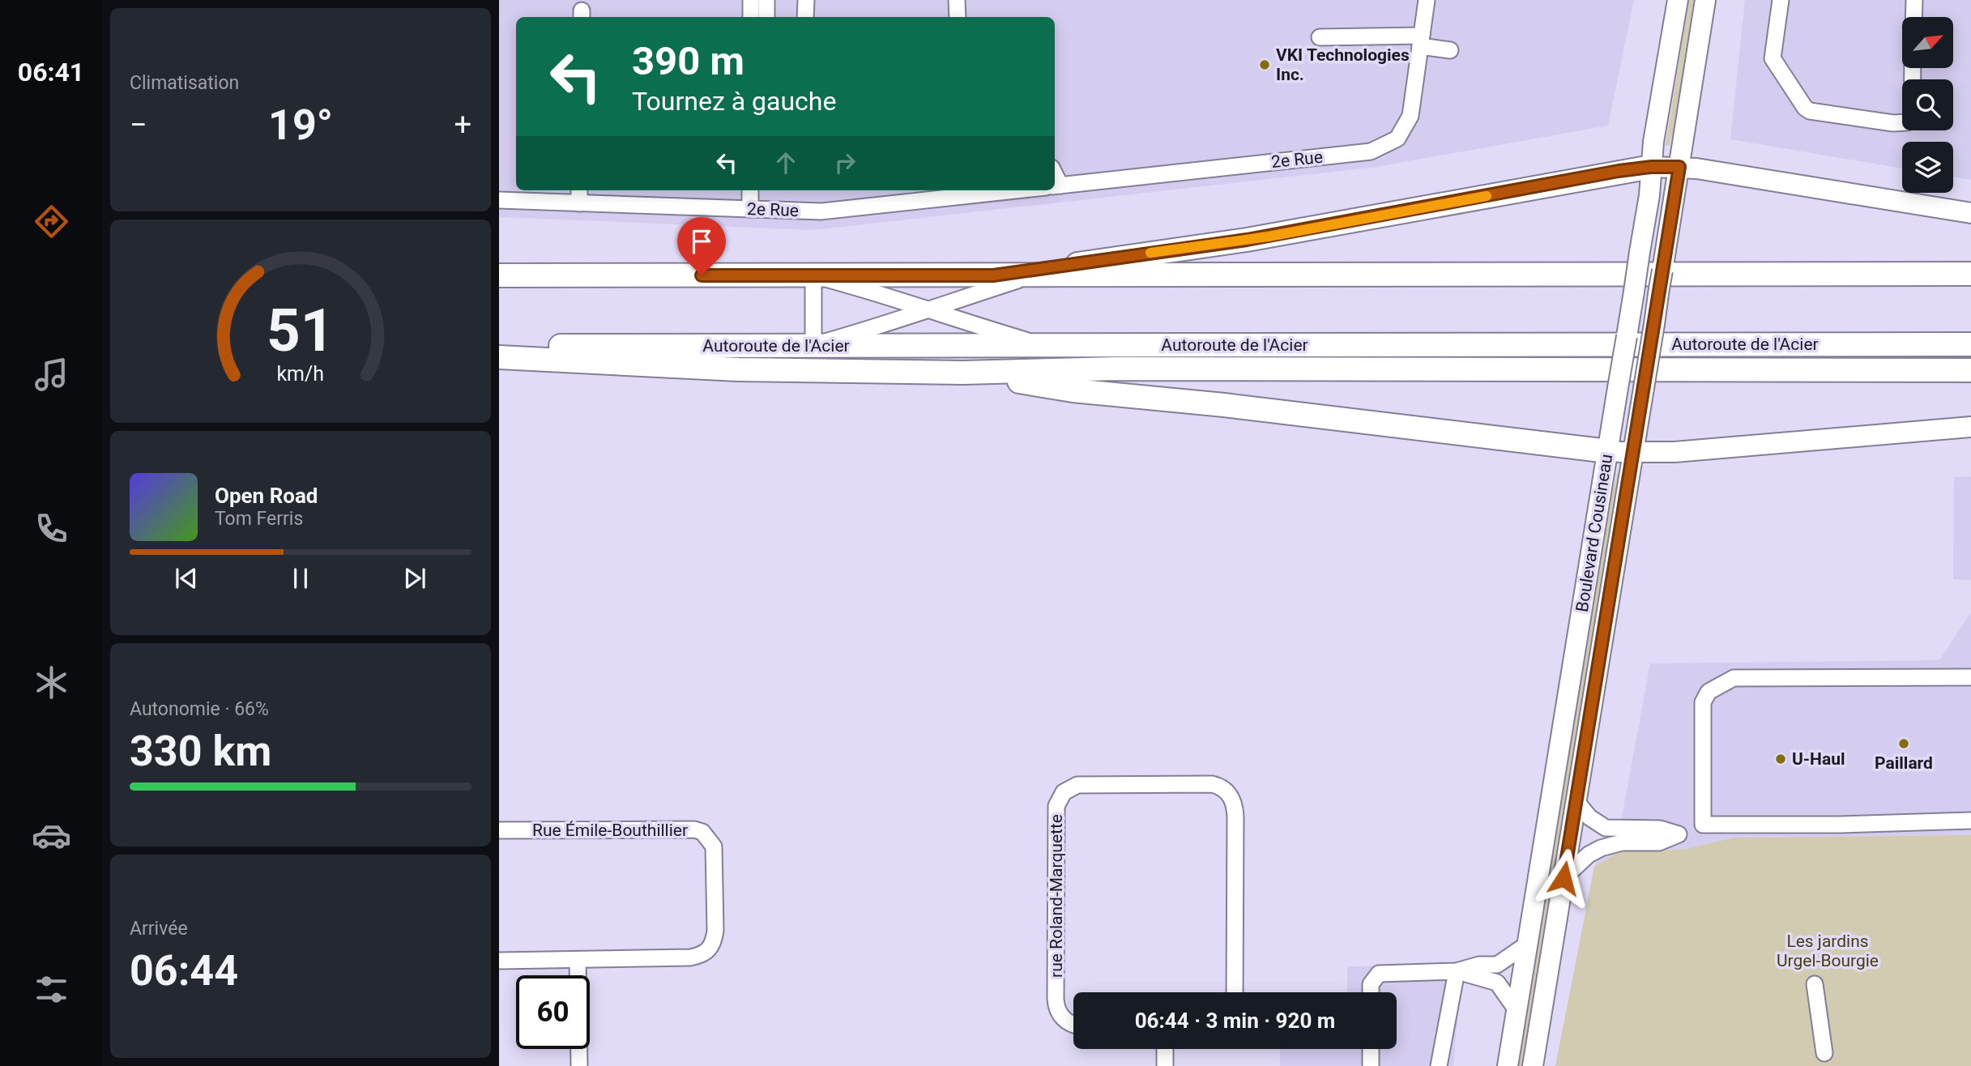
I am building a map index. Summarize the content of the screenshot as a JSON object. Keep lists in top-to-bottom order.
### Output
{
  "streets": {
    "highway": ["Autoroute de l'Acier"],
    "main road": ["Boulevard Cousineau"],
    "street": ["2e Rue", "Rue Émile-Bouthillier", "rue Roland-Marquette"]
  },
  "parks": ["Les jardins Urgel-Bourgie"],
  "places": ["VKI Technologies Inc.", "Paillard", "U-Haul"],
  "north": "top right",
  "page": {
    "tabs": "06:41",
    "tile": [
      "Climatisation",
      ["Autonomie · 66%", "330 km"],
      ["Arrivée", "06:44"]
    ],
    "turn": ["390 m", "Tournez à gauche"],
    "heat": ["−", "19°", "+"],
    "song": ["Open Road", "Tom Ferris"],
    "limit": "60",
    "trip": "06:44 · 3 min · 920 m",
    "gauge": ["51", "km/h"]
  }
}
